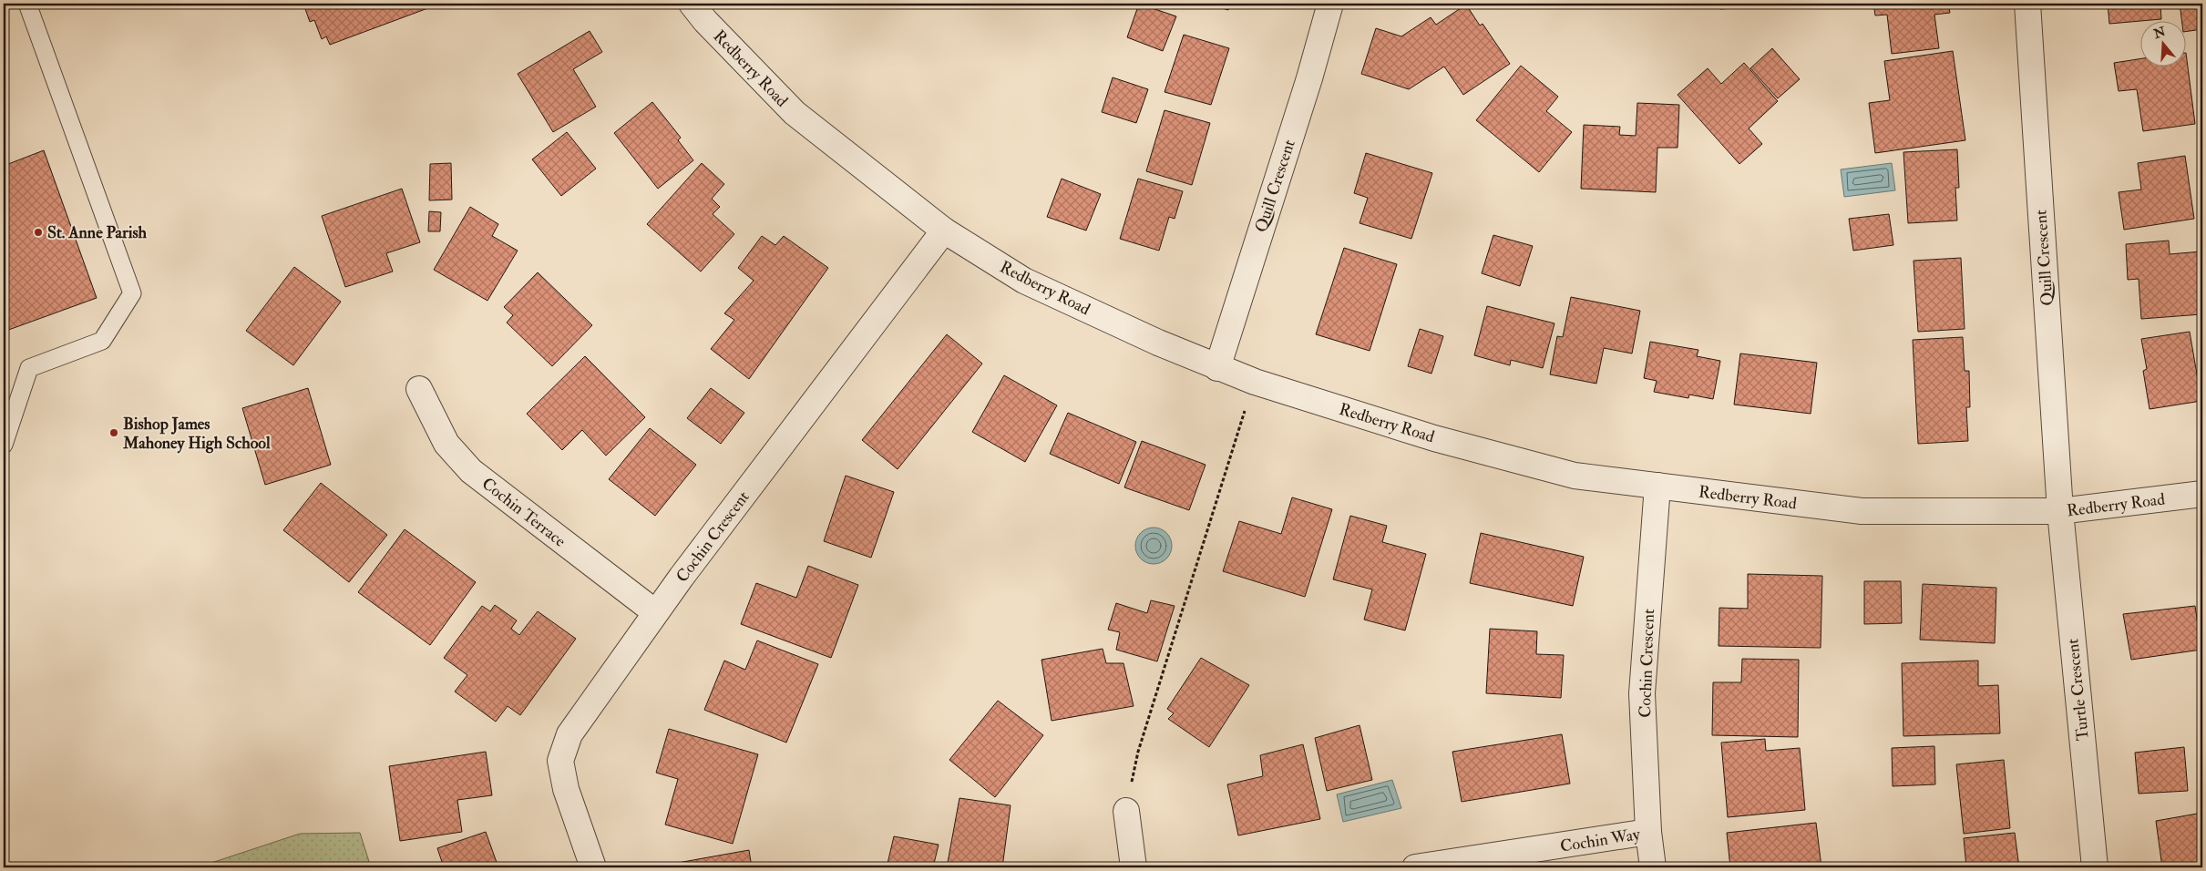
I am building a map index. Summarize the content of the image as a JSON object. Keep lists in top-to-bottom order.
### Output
{
  "streets": {
    "street": [
      "Redberry Road",
      "Quill Crescent",
      "Cochin Terrace",
      "Cochin Crescent",
      "Turtle Crescent",
      "Cochin Way"
    ]
  },
  "crossings": [
    ["Redberry Road", "Quill Crescent"],
    ["Redberry Road", "Cochin Crescent"],
    ["Redberry Road", "Turtle Crescent"],
    ["Quill Crescent", "Turtle Crescent"],
    ["Cochin Terrace", "Cochin Crescent"],
    ["Cochin Crescent", "Cochin Way"]
  ],
  "places": ["St. Anne Parish", "Bishop James Mahoney High School"],
  "north": "top"
}
